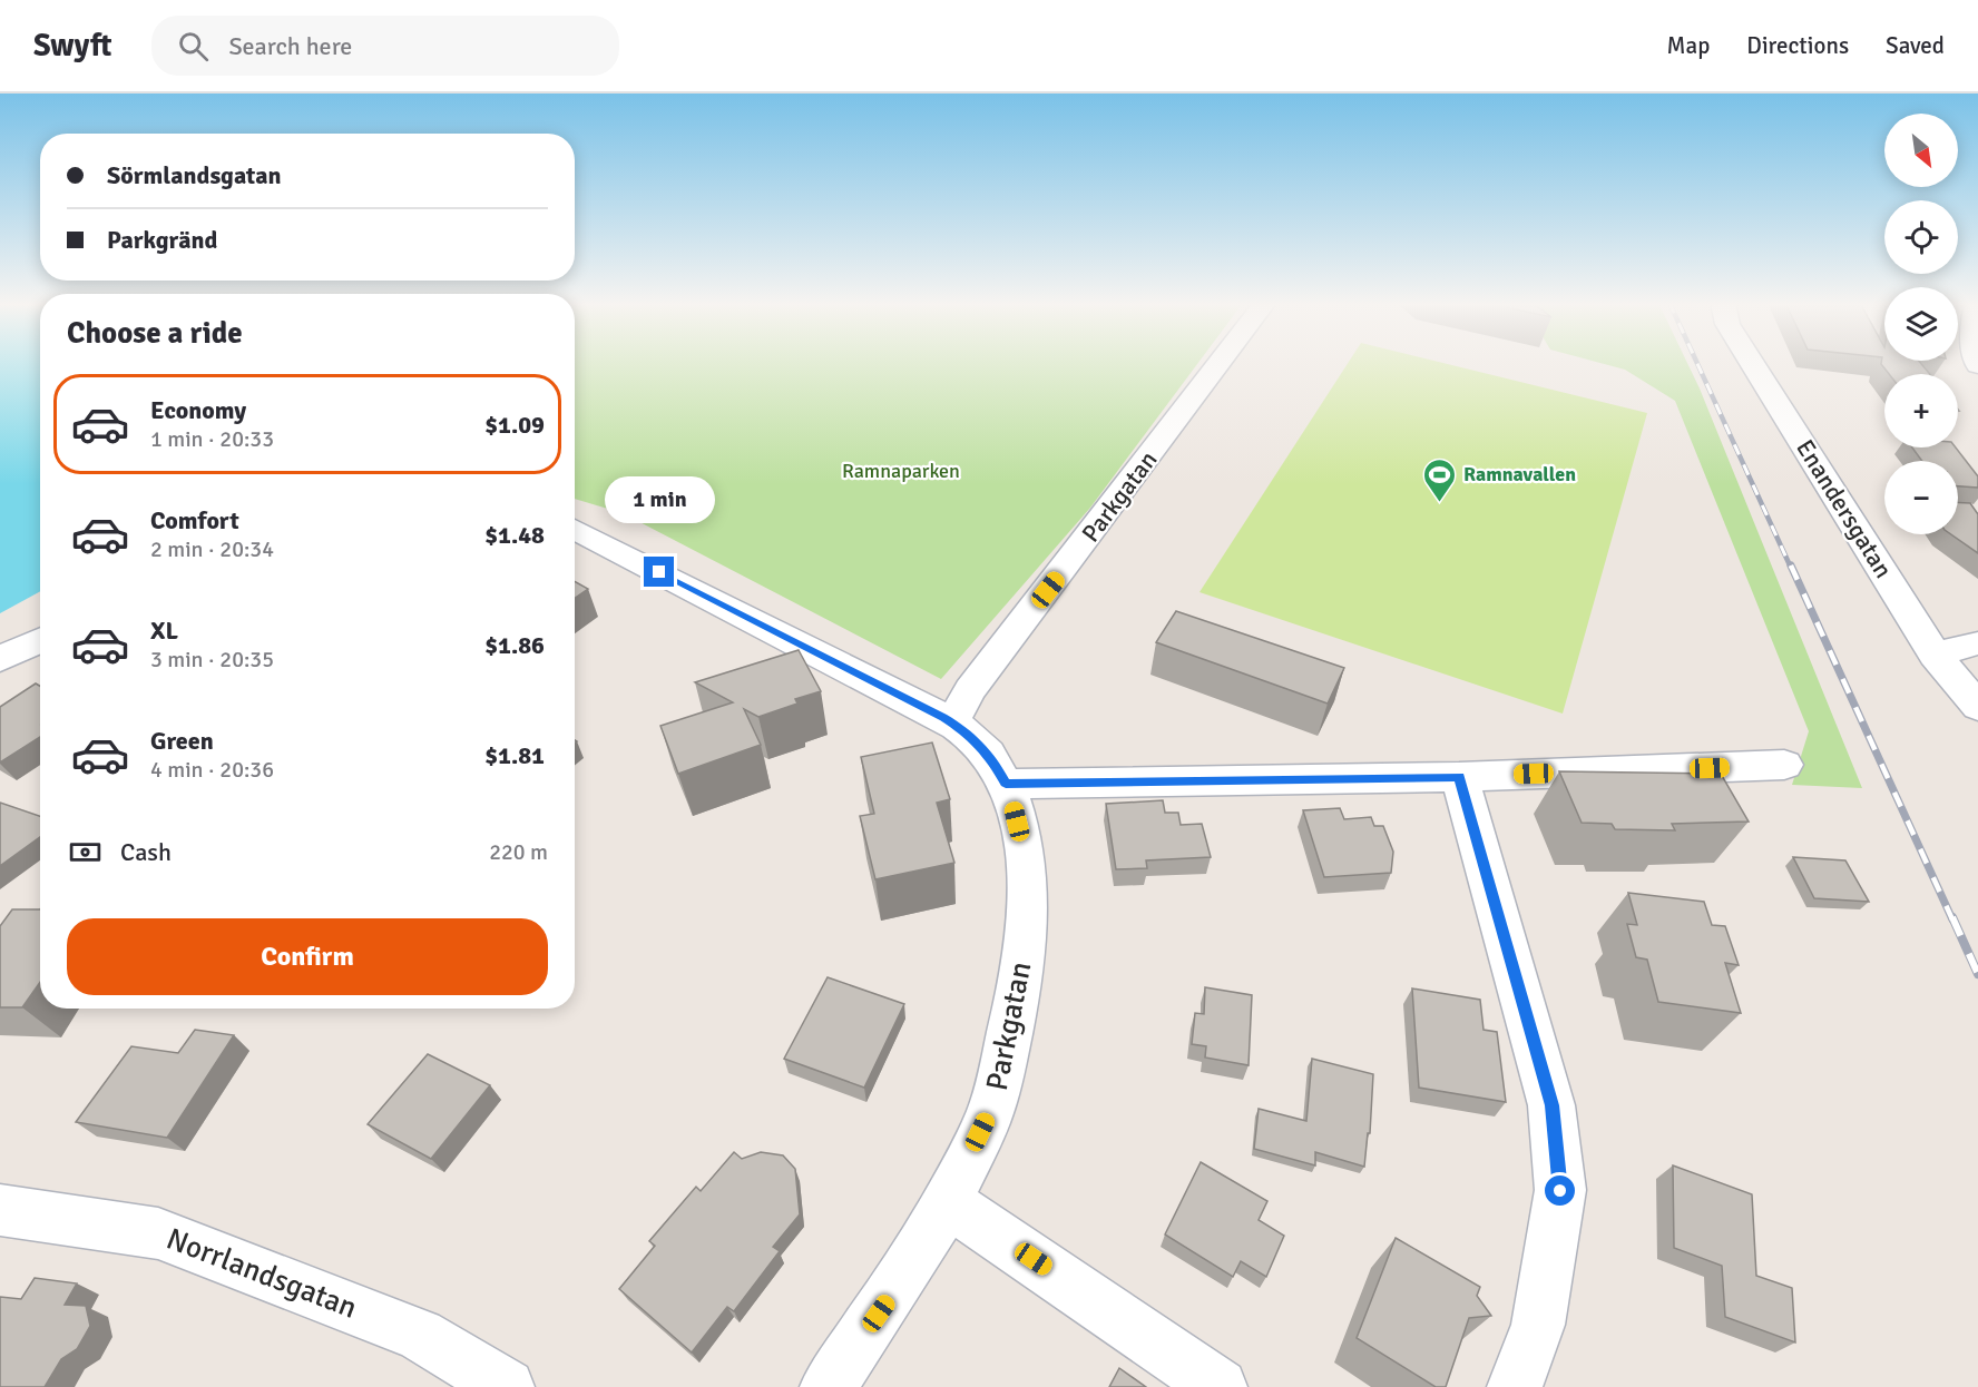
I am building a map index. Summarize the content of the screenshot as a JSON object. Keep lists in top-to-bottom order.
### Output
{
  "streets": {
    "street": ["Parkgatan", "Enandersgatan", "Norrlandsgatan"]
  },
  "parks": ["Ramnaparken"],
  "places": {
    "sports": ["Ramnavallen"]
  },
  "north": "bottom right",
  "page": {
    "header": "Swyft",
    "search": "Search here",
    "nav": ["Map", "Directions", "Saved"],
    "map_buttons": ["+", "−"],
    "banner": ["Sörmlandsgatan", "Parkgränd"],
    "heading": "Choose a ride",
    "list": [
      {
        "name": "Economy",
        "note": "1 min · 20:33",
        "value": "$1.09"
      },
      {
        "name": "Comfort",
        "note": "2 min · 20:34",
        "value": "$1.48"
      },
      {
        "name": "XL",
        "note": "3 min · 20:35",
        "value": "$1.86"
      },
      {
        "name": "Green",
        "note": "4 min · 20:36",
        "value": "$1.81"
      }
    ],
    "bubble": "1 min",
    "pay": ["Cash", "220 m"],
    "buttons": "Confirm"
  }
}
